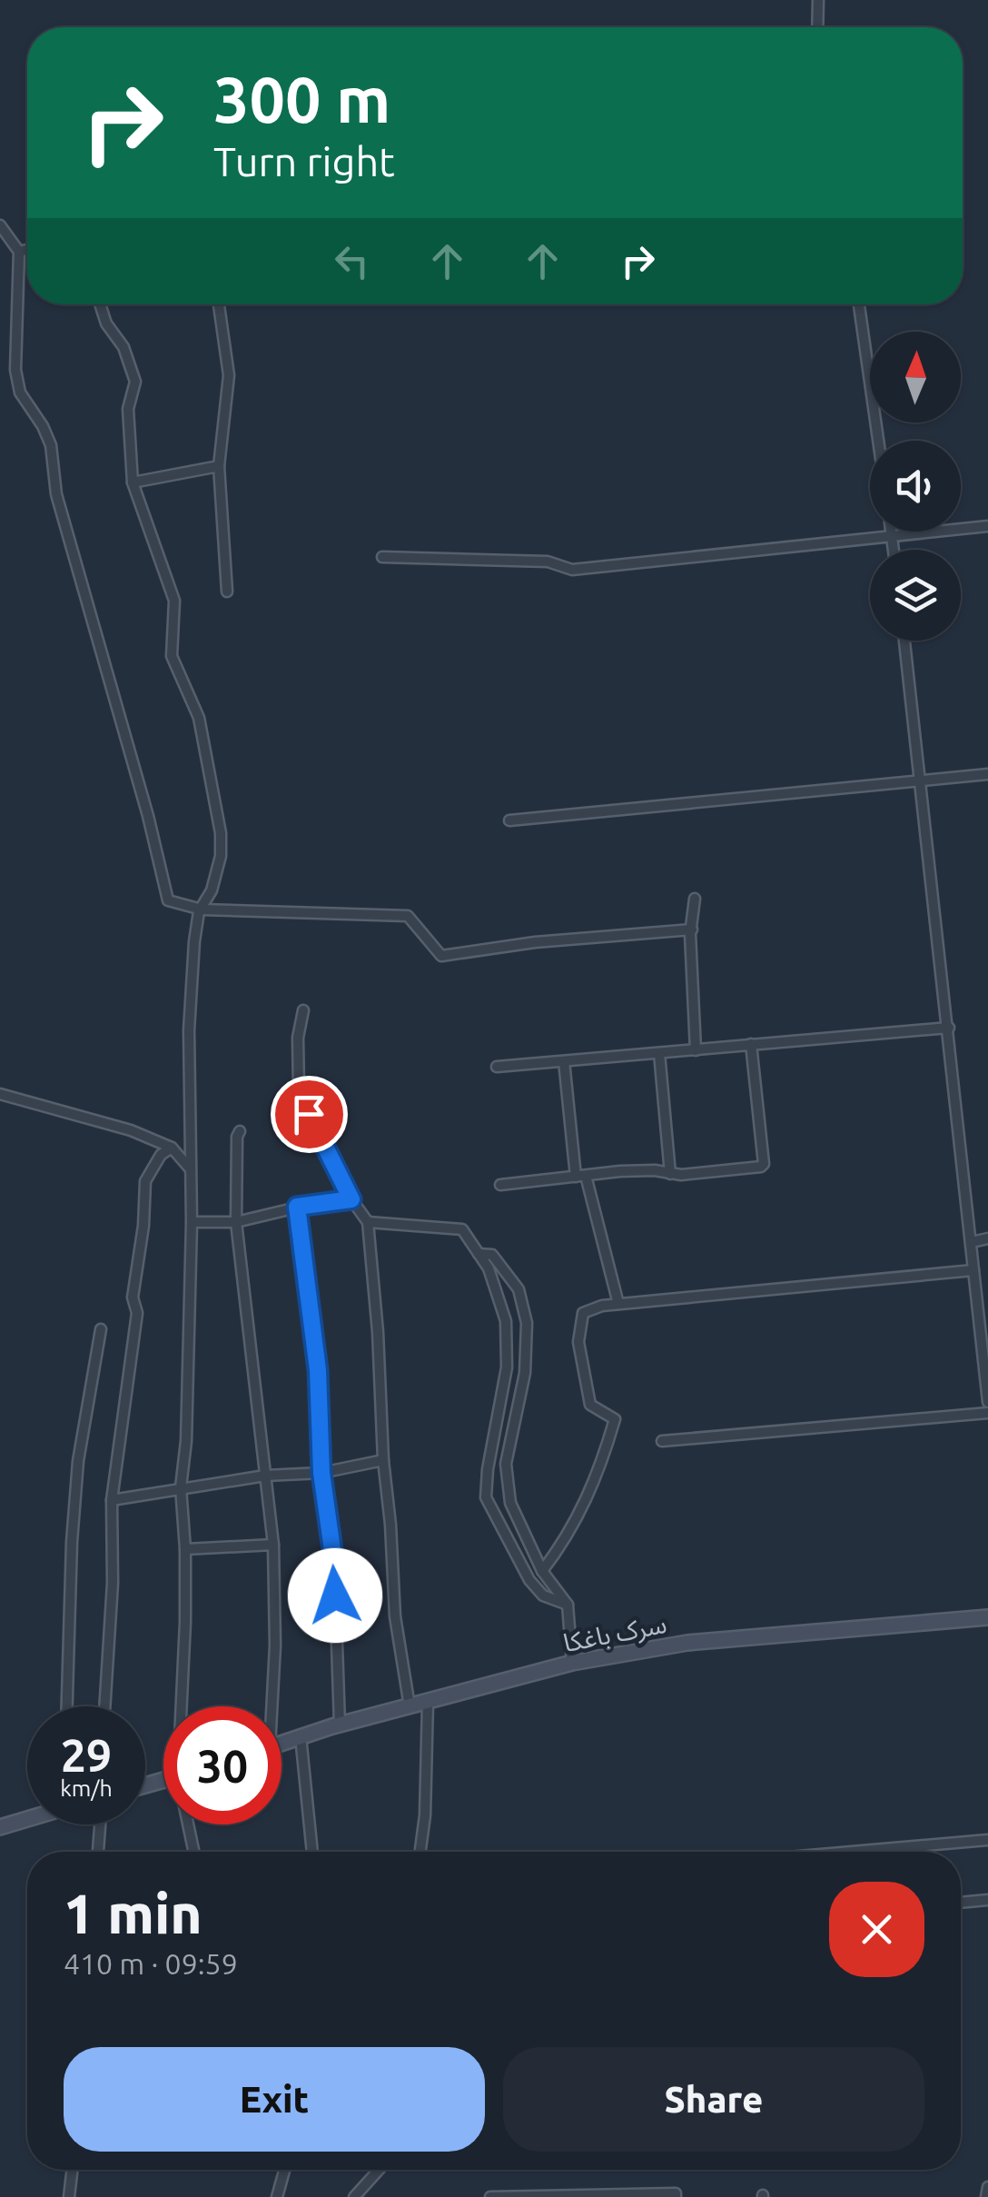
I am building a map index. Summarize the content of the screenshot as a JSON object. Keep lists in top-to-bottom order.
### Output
{
  "streets": {
    "street": ["سرک باغکا"]
  },
  "north": "top",
  "page": {
    "turn": ["300 m", "Turn right"],
    "speed": "29 km/h",
    "limit": "30",
    "heading": ["1 min", "410 m · 09:59"],
    "buttons": ["Exit", "Share"]
  }
}
